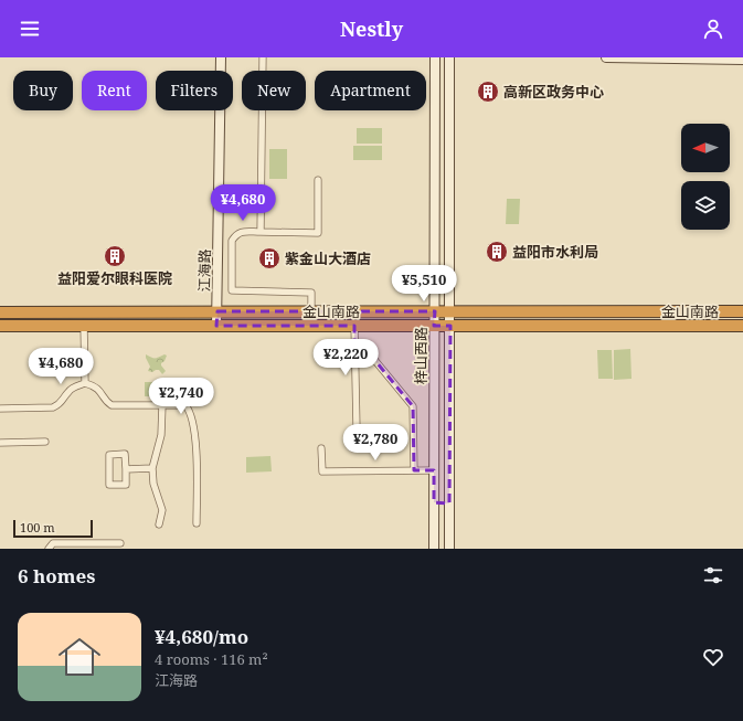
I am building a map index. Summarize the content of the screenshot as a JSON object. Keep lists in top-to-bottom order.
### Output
{
  "streets": {
    "highway": ["金山南路"],
    "street": ["江海路", "梓山西路"]
  },
  "crossings": [
    ["江海路", "金山南路"],
    ["金山南路", "梓山西路"]
  ],
  "places": {
    "building": [
      "高新区政务中心",
      "益阳市水利局",
      "益阳爱尔眼科医院",
      "紫金山大酒店"
    ]
  },
  "scale_bar": "100 m",
  "north": "left",
  "page": {
    "header": "Nestly",
    "chip": [
      "Buy",
      "Rent",
      "Filters",
      "New",
      "Apartment"
    ],
    "price": [
      "¥4,680",
      "¥5,510",
      "¥2,220",
      "¥4,680",
      "¥2,740",
      "¥2,780"
    ],
    "scale": "100 m",
    "heading": "6 homes",
    "list": [
      {
        "name": "¥4,680/mo",
        "note": "4 rooms · 116 m² · 江海路"
      }
    ]
  }
}
